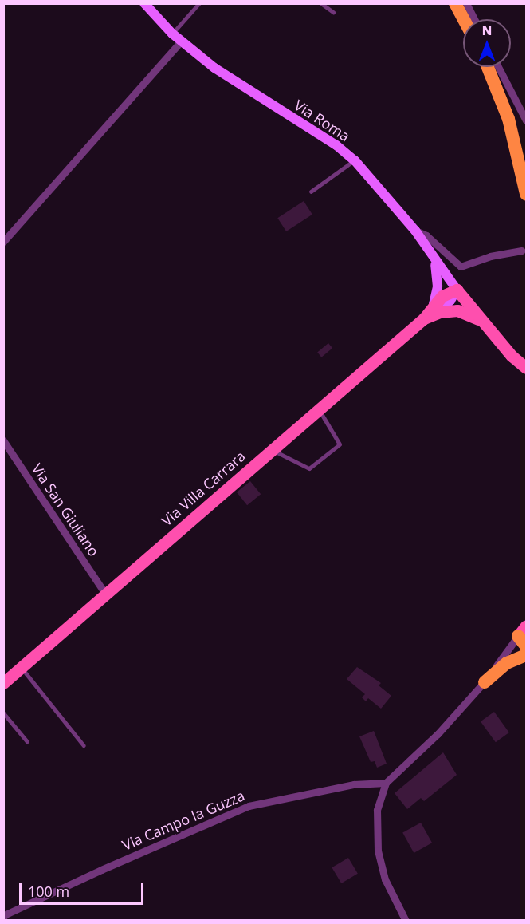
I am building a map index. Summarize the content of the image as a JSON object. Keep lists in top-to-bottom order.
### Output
{
  "streets": {
    "main road": ["Via Roma", "Via Villa Carrara"],
    "street": ["Via San Giuliano", "Via Campo la Guzza"]
  },
  "crossings": [
    ["Via Roma", "Via Villa Carrara"],
    ["Via Villa Carrara", "Via San Giuliano"]
  ],
  "scale_bar": "100 m",
  "north": "top"
}
